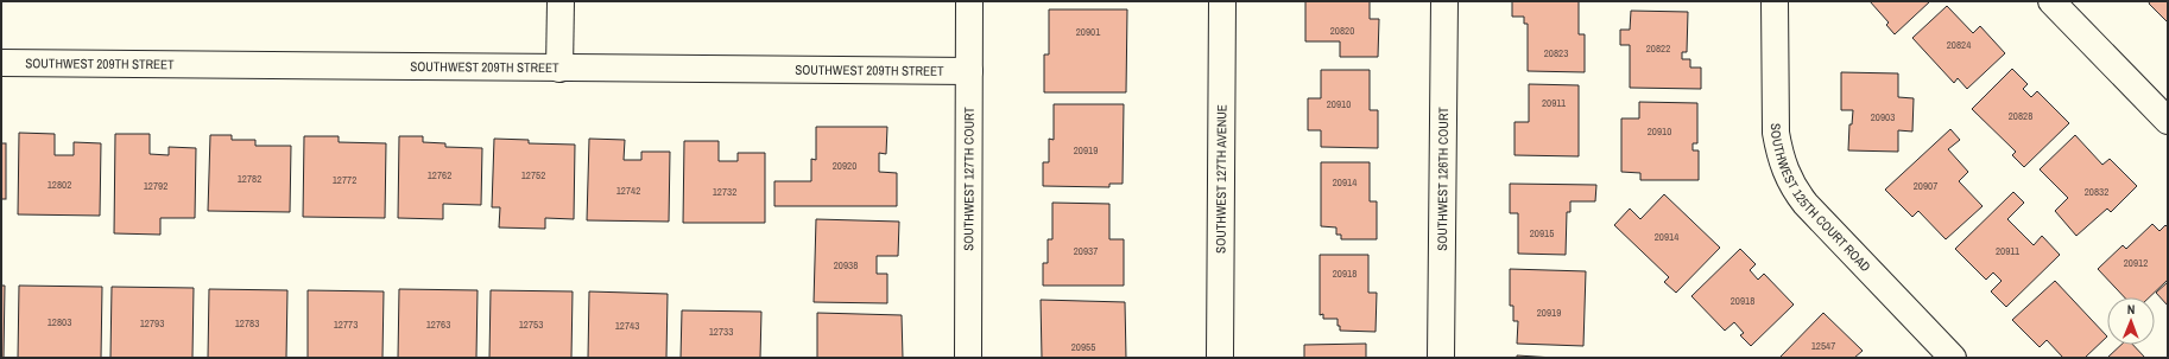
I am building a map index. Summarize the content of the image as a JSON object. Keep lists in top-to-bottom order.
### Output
{
  "streets": {
    "street": [
      "SOUTHWEST 209TH STREET",
      "SOUTHWEST 127TH COURT",
      "SOUTHWEST 127TH AVENUE",
      "SOUTHWEST 126TH COURT",
      "SOUTHWEST 125TH COURT ROAD"
    ]
  },
  "crossings": [
    ["SOUTHWEST 209TH STREET", "SOUTHWEST 127TH COURT"]
  ],
  "house_numbers": [
    "20820",
    "20901",
    "20824",
    "20822",
    "20823",
    "20911",
    "20910",
    "20828",
    "20903",
    "20910",
    "20919",
    "20920",
    "12762",
    "12752",
    "12782",
    "12772",
    "20914",
    "12802",
    "12792",
    "20907",
    "12742",
    "12732",
    "20832",
    "20915",
    "20914",
    "20937",
    "20911",
    "20912",
    "20938",
    "20918",
    "20918",
    "20919",
    "12803",
    "12793",
    "12783",
    "12773",
    "12763",
    "12753",
    "12743",
    "12733",
    "12547",
    "20955"
  ],
  "north": "top"
}
